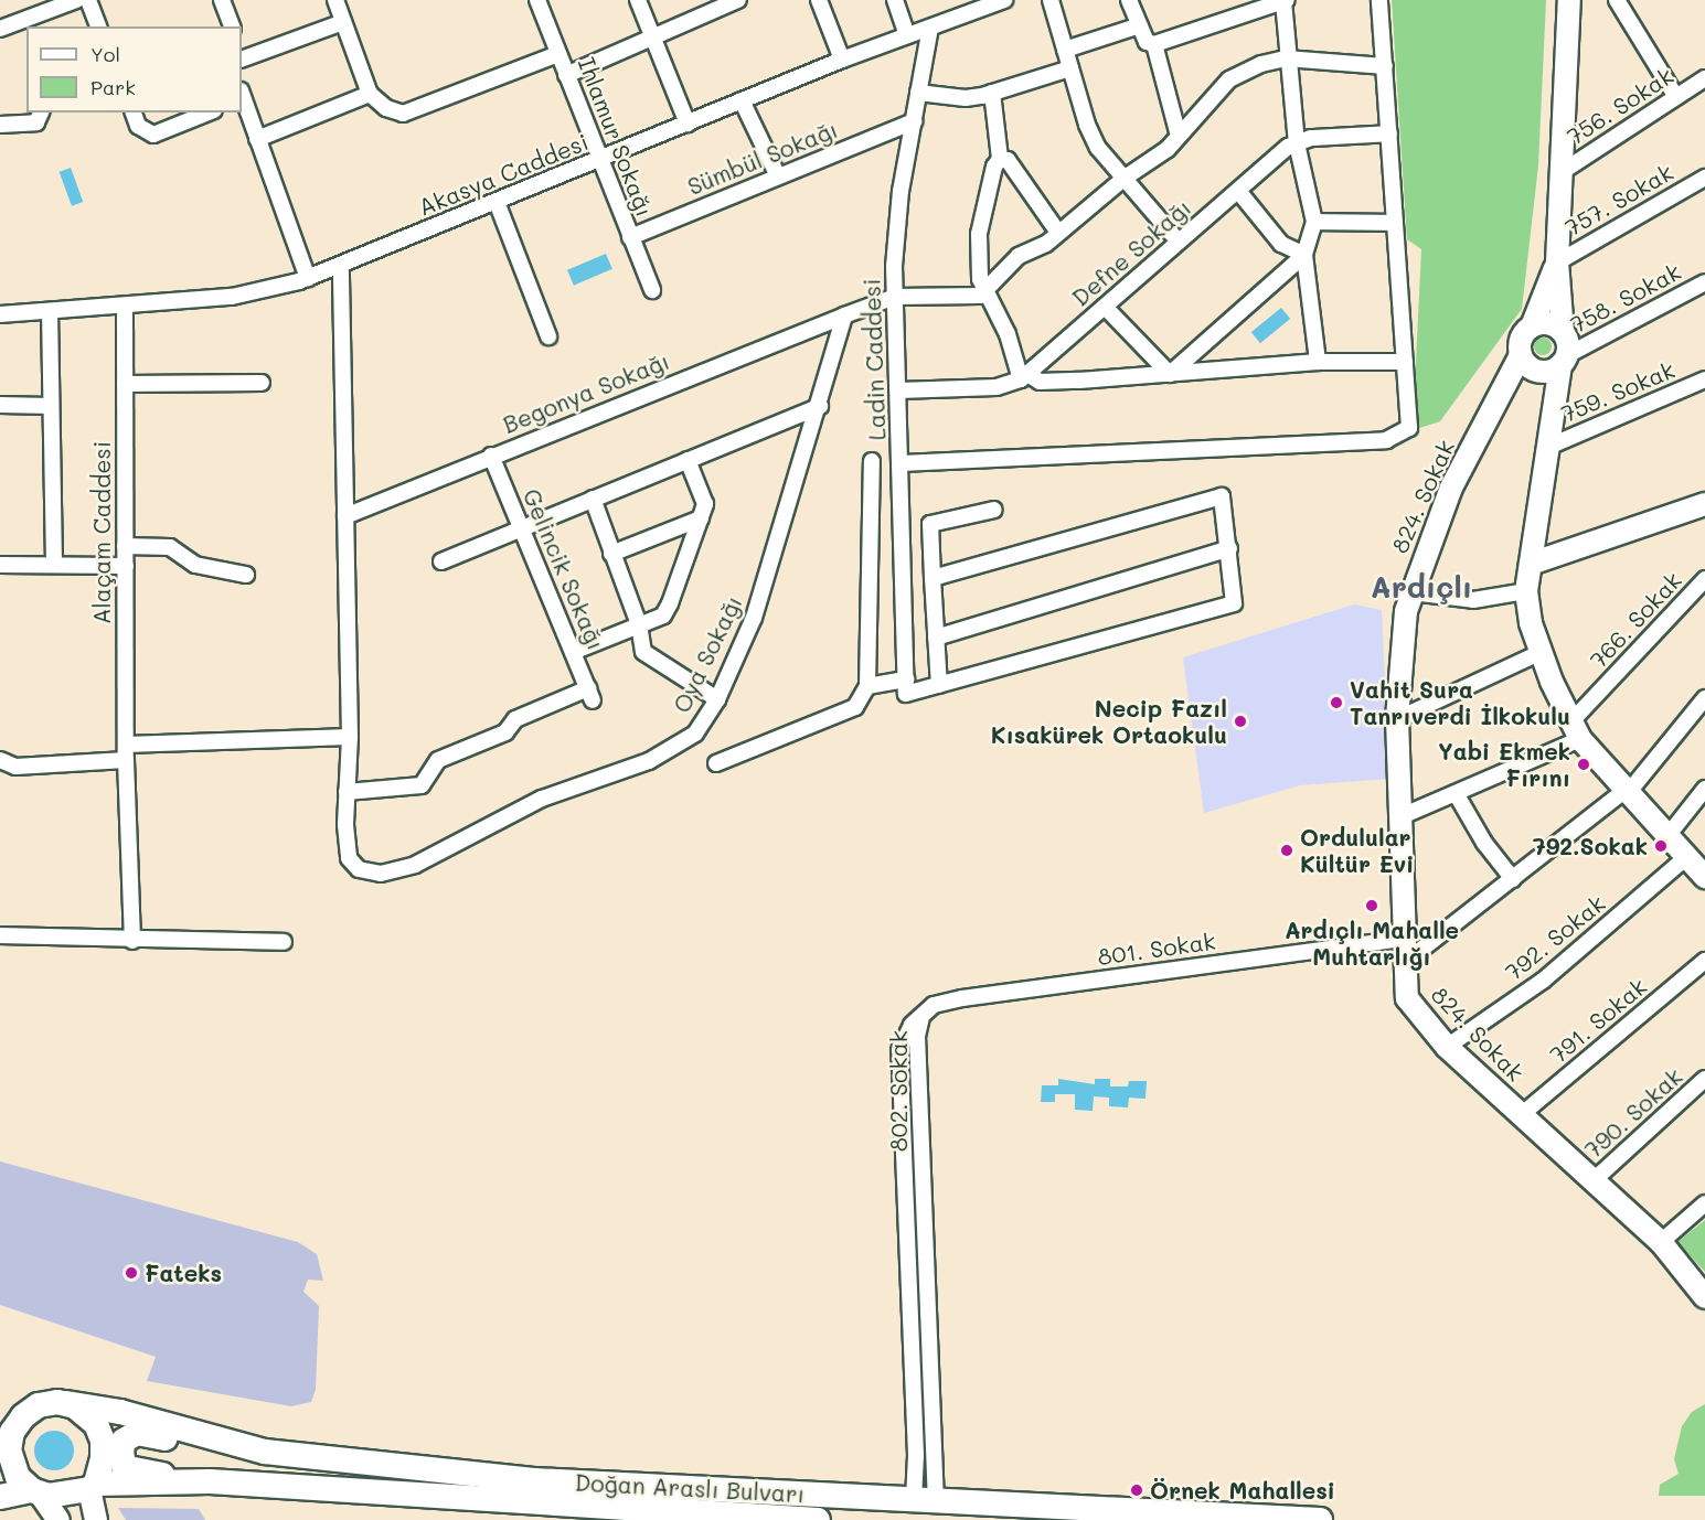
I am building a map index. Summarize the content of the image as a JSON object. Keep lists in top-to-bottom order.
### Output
{
  "streets": {
    "main road": ["Doğan Araslı Bulvarı"],
    "street": [
      "756. Sokak",
      "Ihlamur Sokağı",
      "Sümbül Sokağı",
      "Akasya Caddesi",
      "757. Sokak",
      "Defne Sokağı",
      "758. Sokak",
      "Ladin Caddesi",
      "759. Sokak",
      "Begonya Sokağı",
      "824. Sokak",
      "Alaçam Caddesi",
      "Gelincik Sokağı",
      "766. Sokak",
      "Oya Sokağı",
      "792. Sokak",
      "801. Sokak",
      "791. Sokak",
      "802. Sokak",
      "790. Sokak"
    ]
  },
  "crossings": [
    ["Ihlamur Sokağı", "Sümbül Sokağı"],
    ["Ihlamur Sokağı", "Akasya Caddesi"],
    ["Sümbül Sokağı", "Ladin Caddesi"],
    ["Akasya Caddesi", "Ladin Caddesi"],
    ["Akasya Caddesi", "Alaçam Caddesi"],
    ["Akasya Caddesi", "Oya Sokağı"],
    ["Defne Sokağı", "Ladin Caddesi"],
    ["758. Sokak", "824. Sokak"],
    ["Begonya Sokağı", "Gelincik Sokağı"],
    ["Begonya Sokağı", "Oya Sokağı"],
    ["824. Sokak", "792. Sokak"],
    ["824. Sokak", "801. Sokak"],
    ["824. Sokak", "791. Sokak"],
    ["824. Sokak", "790. Sokak"],
    ["Gelincik Sokağı", "Oya Sokağı"],
    ["801. Sokak", "802. Sokak"],
    ["802. Sokak", "Doğan Araslı Bulvarı"]
  ],
  "districts": ["Ardıçlı"],
  "places": [
    "Vahit Sura Tanrıverdi İlkokulu",
    "Necip Fazıl Kısakürek Ortaokulu",
    "Yabi Ekmek Fırını",
    "792.Sokak",
    "Ordulular Kültür Evi",
    "Ardıçlı Mahalle Muhtarlığı",
    "Fateks",
    "Örnek Mahallesi"
  ],
  "legend": ["Yol", "Park"]
}
